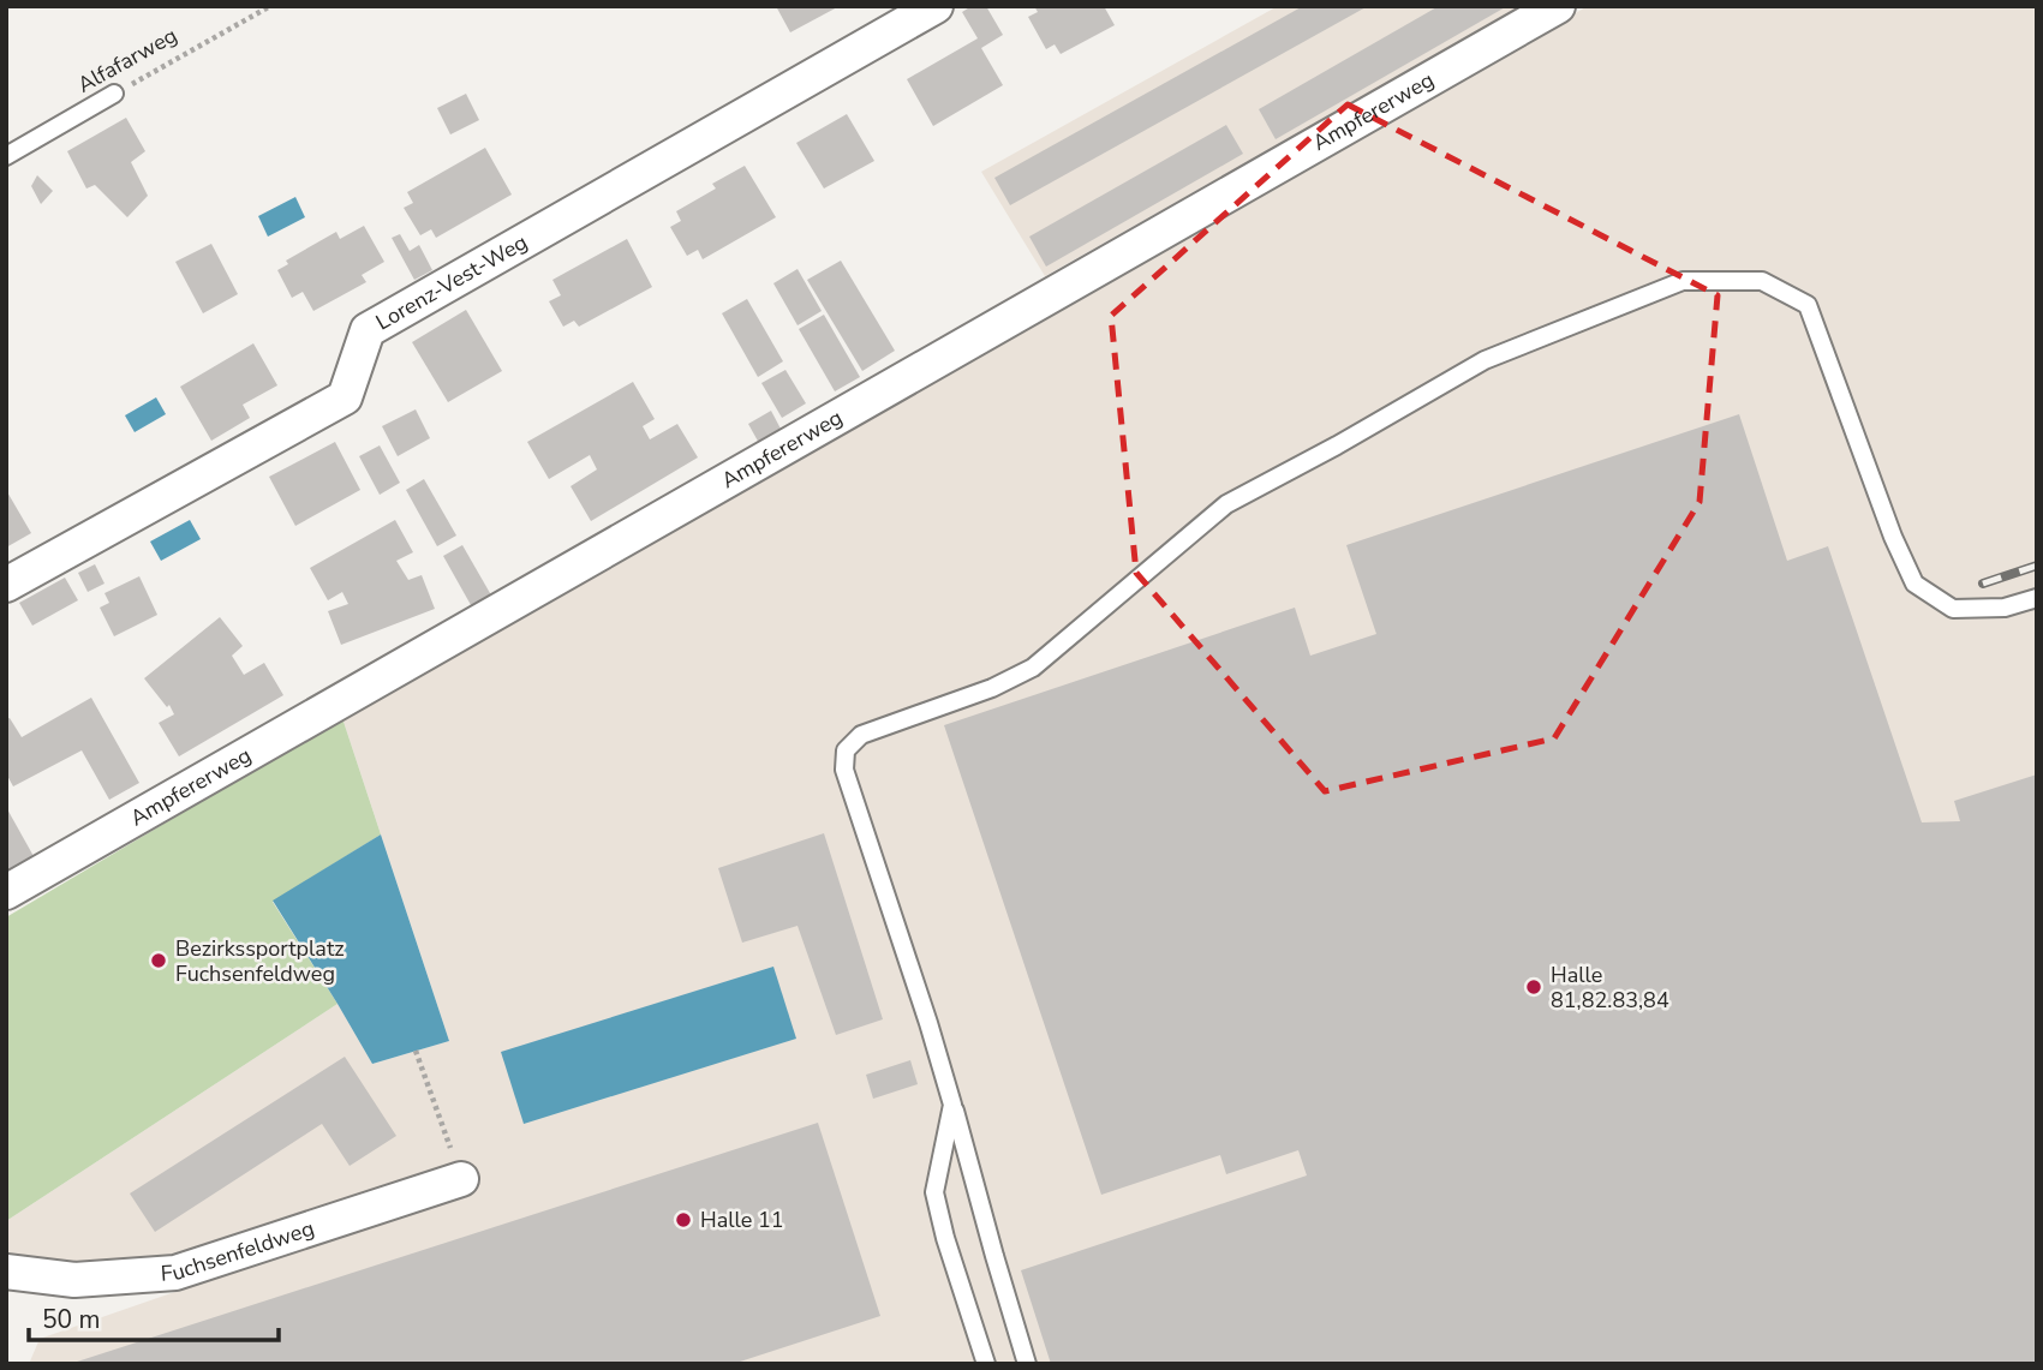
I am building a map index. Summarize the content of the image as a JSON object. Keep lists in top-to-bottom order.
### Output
{
  "streets": {
    "street": ["Ampfererweg", "Lorenz-Vest-Weg", "Fuchsenfeldweg"],
    "lane": ["Alfafarweg"]
  },
  "places": ["Bezirkssportplatz Fuchsenfeldweg", "Halle 81,82.83,84", "Halle 11"],
  "scale_bar": "50 m"
}
